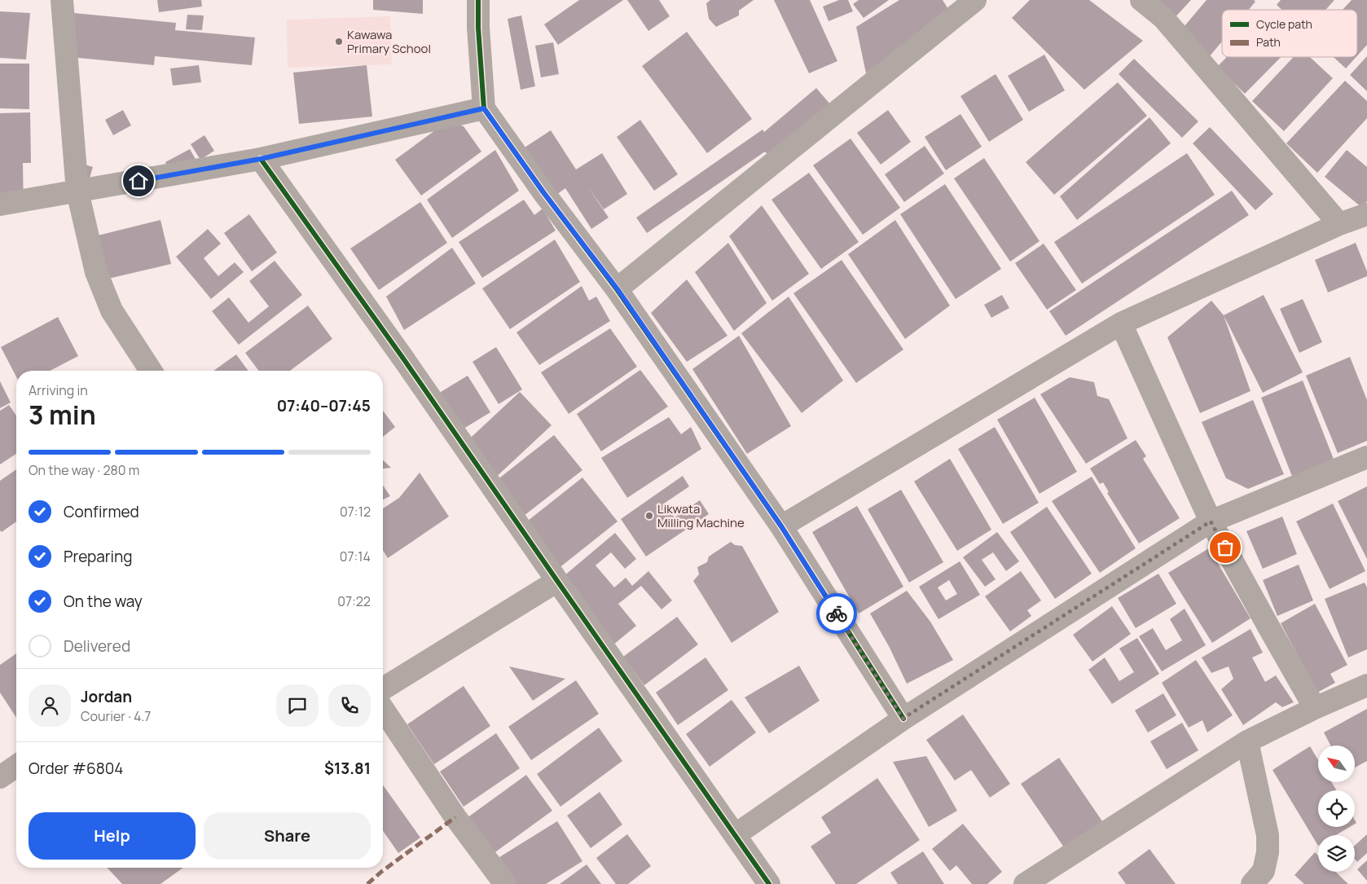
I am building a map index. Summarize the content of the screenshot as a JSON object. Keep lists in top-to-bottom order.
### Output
{
  "places": ["Kawawa Primary School", "Likwata Milling Machine"],
  "legend": ["Cycle path", "Path"],
  "north": "top left",
  "page": {
    "heading": ["3 min", "Arriving in", "07:40–07:45"],
    "panel": [
      "Jordan",
      "Courier · 4.7",
      "Order #6804",
      "$13.81"
    ],
    "bar": "On the way · 280 m",
    "list": [
      ["Confirmed", "07:12"],
      ["Preparing", "07:14"],
      ["On the way", "07:22"],
      "Delivered"
    ],
    "buttons": ["Help", "Share"]
  }
}
